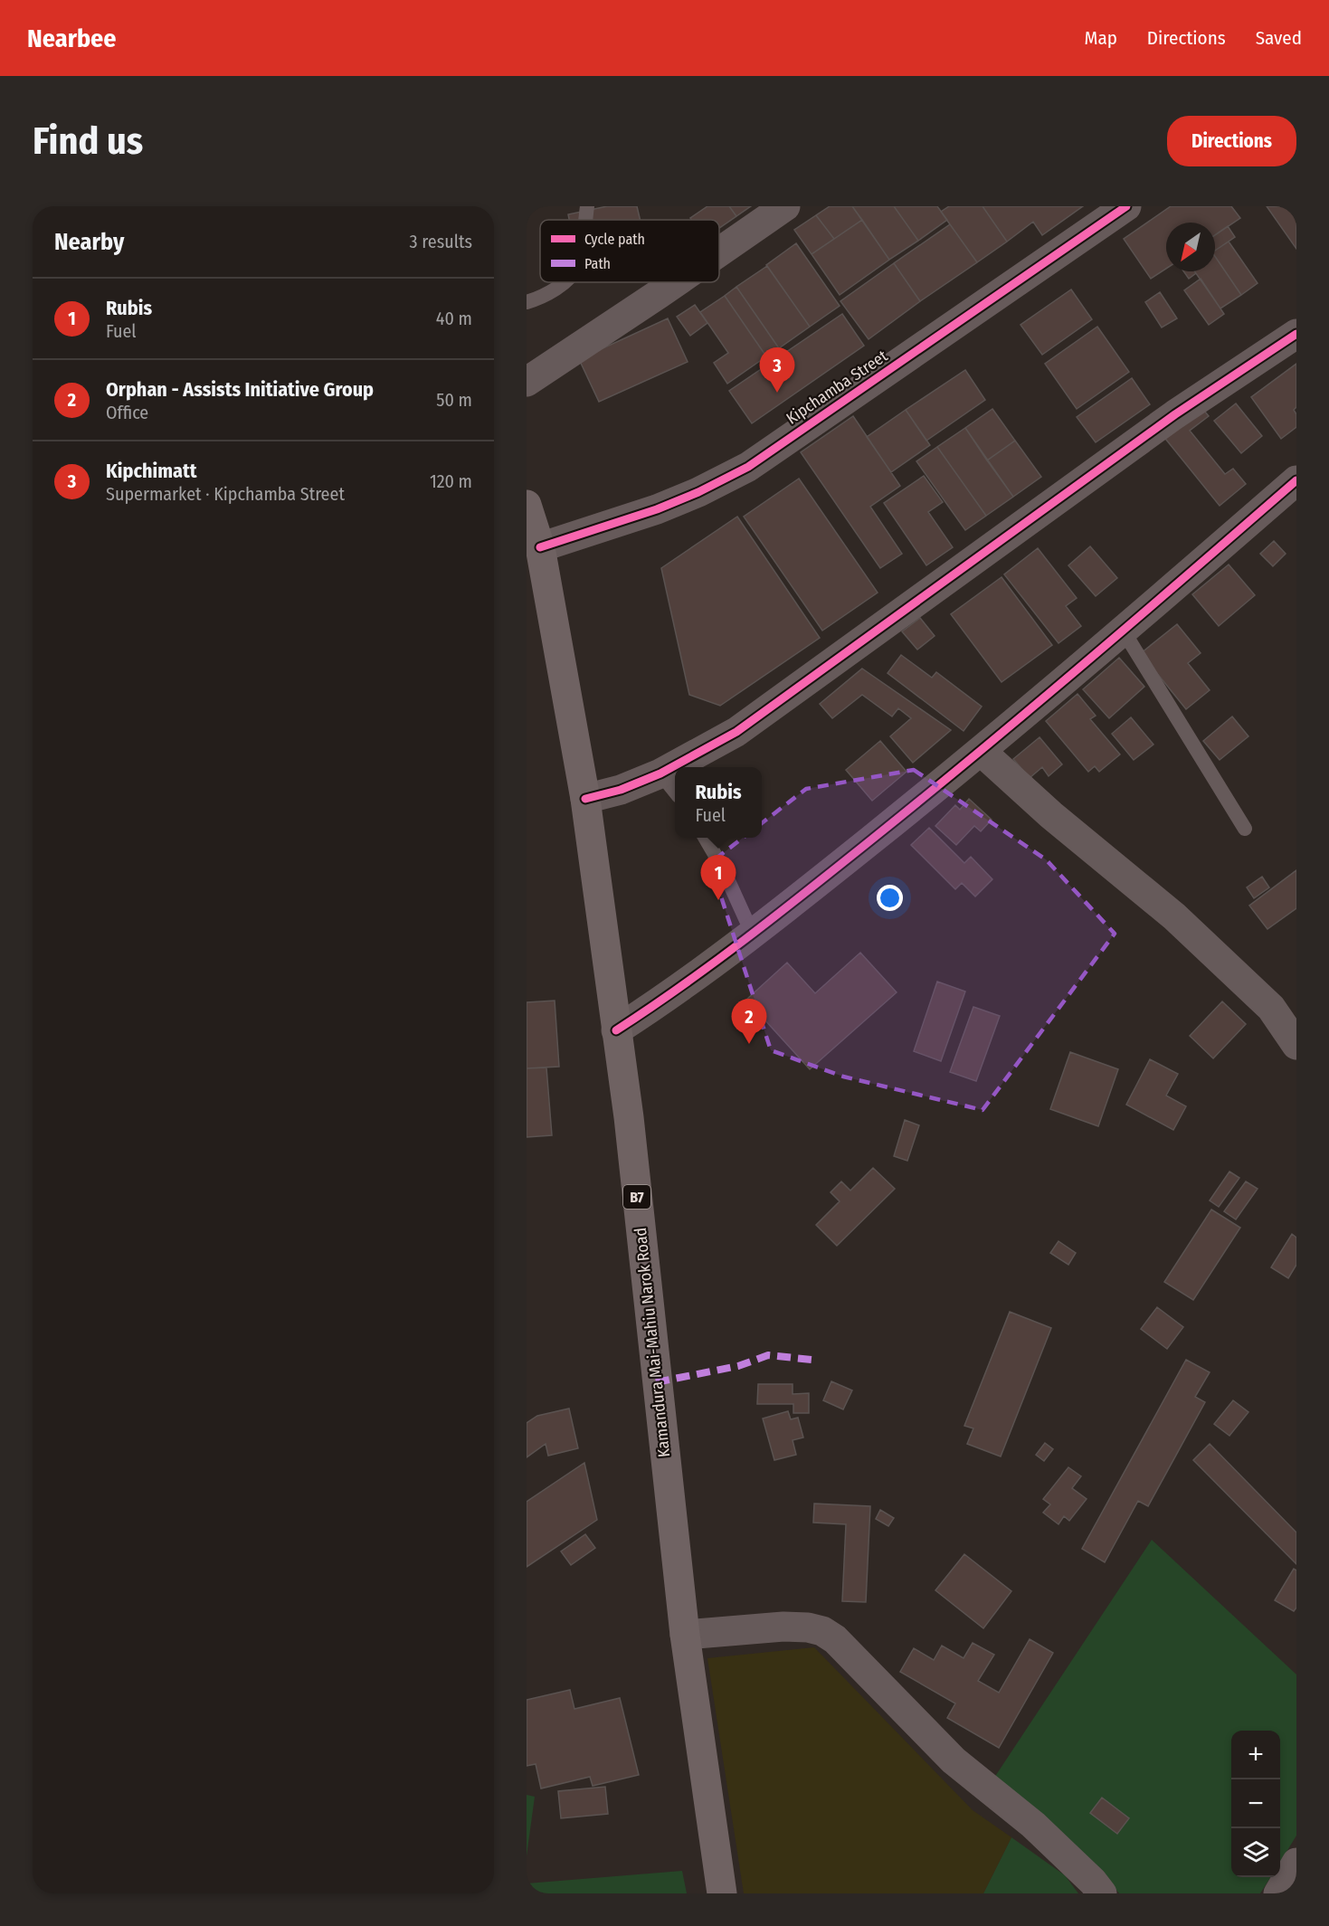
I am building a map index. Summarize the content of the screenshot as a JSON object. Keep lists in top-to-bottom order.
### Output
{
  "streets": {
    "highway": ["B7", "Kamandura Mai-Mahiu Narok Road"],
    "street": ["Kipchamba Street"]
  },
  "crossings": [
    ["Kipchamba Street", "Kamandura Mai-Mahiu Narok Road"]
  ],
  "legend": ["Cycle path", "Path"],
  "north": "bottom left",
  "page": {
    "header": "Nearbee",
    "nav": ["Map", "Directions", "Saved"],
    "buttons": "Directions",
    "title": "Find us",
    "heading": ["Nearby", "3 results"],
    "list": [
      {
        "mark": "1",
        "name": "Rubis",
        "note": "Fuel",
        "value": "40 m"
      },
      {
        "mark": "2",
        "name": "Orphan - Assists Initiative Group",
        "note": "Office",
        "value": "50 m"
      },
      {
        "mark": "3",
        "name": "Kipchimatt",
        "note": "Supermarket · Kipchamba Street",
        "value": "120 m"
      }
    ],
    "pins": ["3", "1", "2"],
    "popup": ["Rubis", "Fuel"],
    "map_buttons": ["+", "−"]
  }
}
